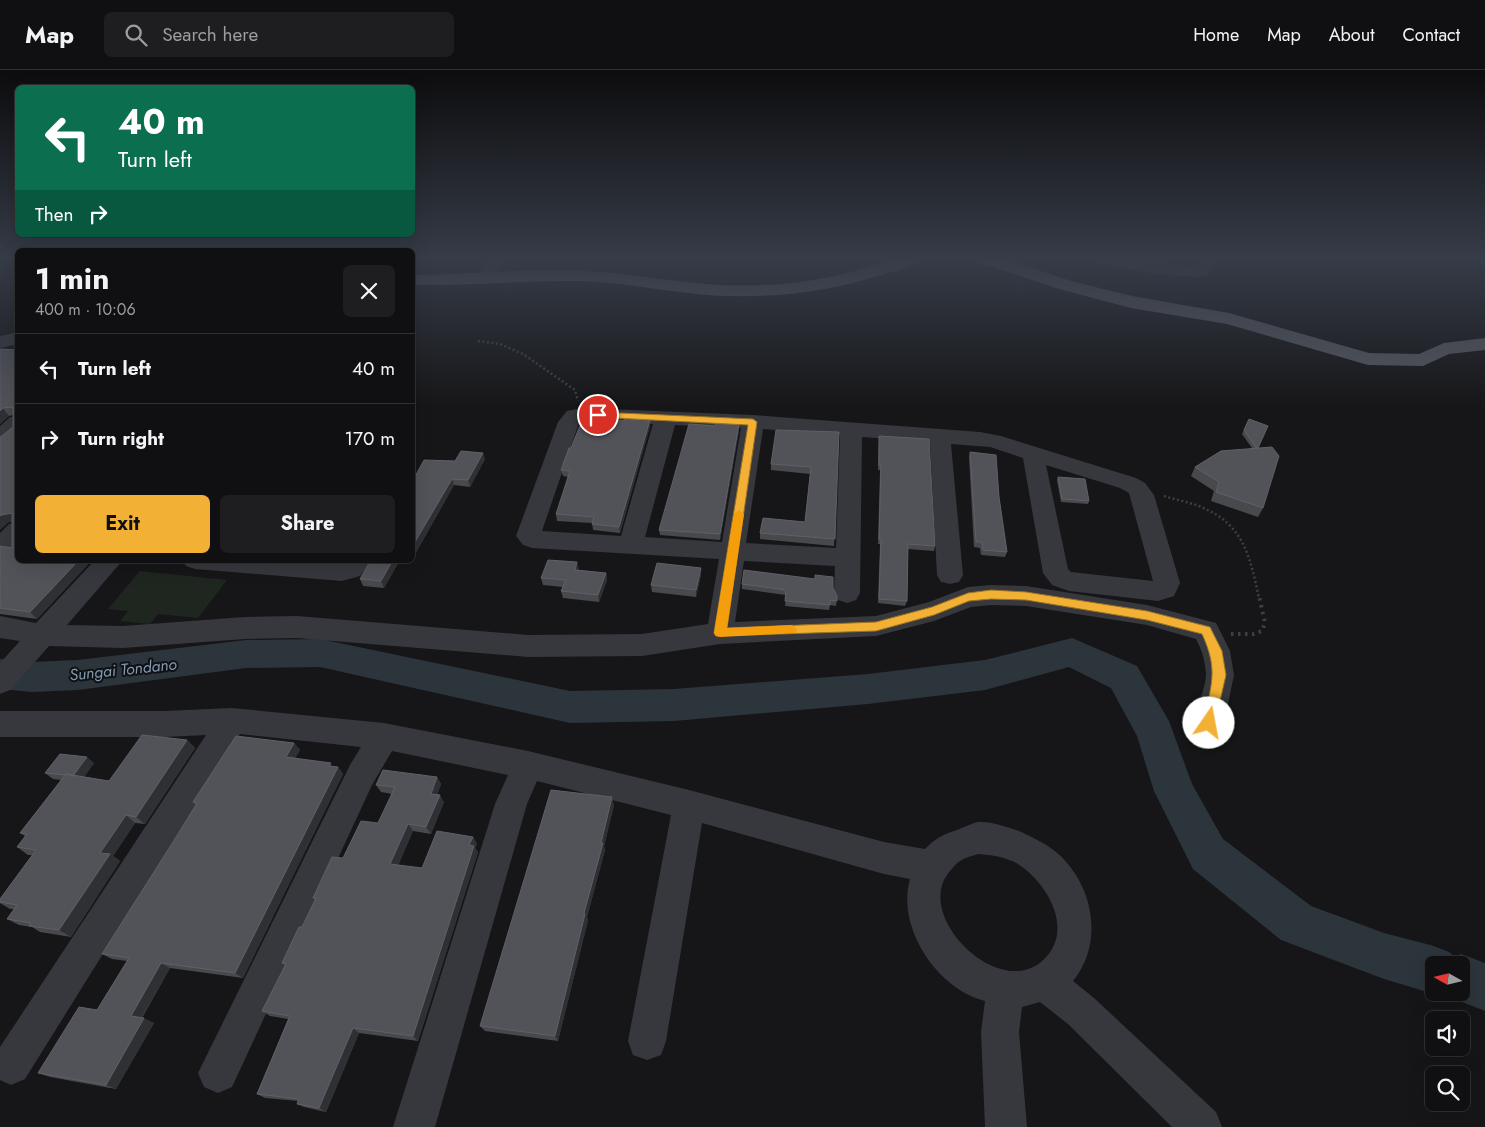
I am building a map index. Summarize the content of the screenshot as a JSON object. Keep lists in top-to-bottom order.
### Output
{
  "water": ["Sungai Tondano"],
  "north": "left",
  "page": {
    "header": "Map",
    "search": "Search here",
    "nav": [
      "Home",
      "Map",
      "About",
      "Contact"
    ],
    "turn": ["40 m", "Turn left"],
    "then": "Then",
    "heading": ["1 min", "400 m · 10:06"],
    "list": [
      {
        "name": "Turn left",
        "value": "40 m"
      },
      {
        "name": "Turn right",
        "value": "170 m"
      }
    ],
    "buttons": ["Exit", "Share"]
  }
}
